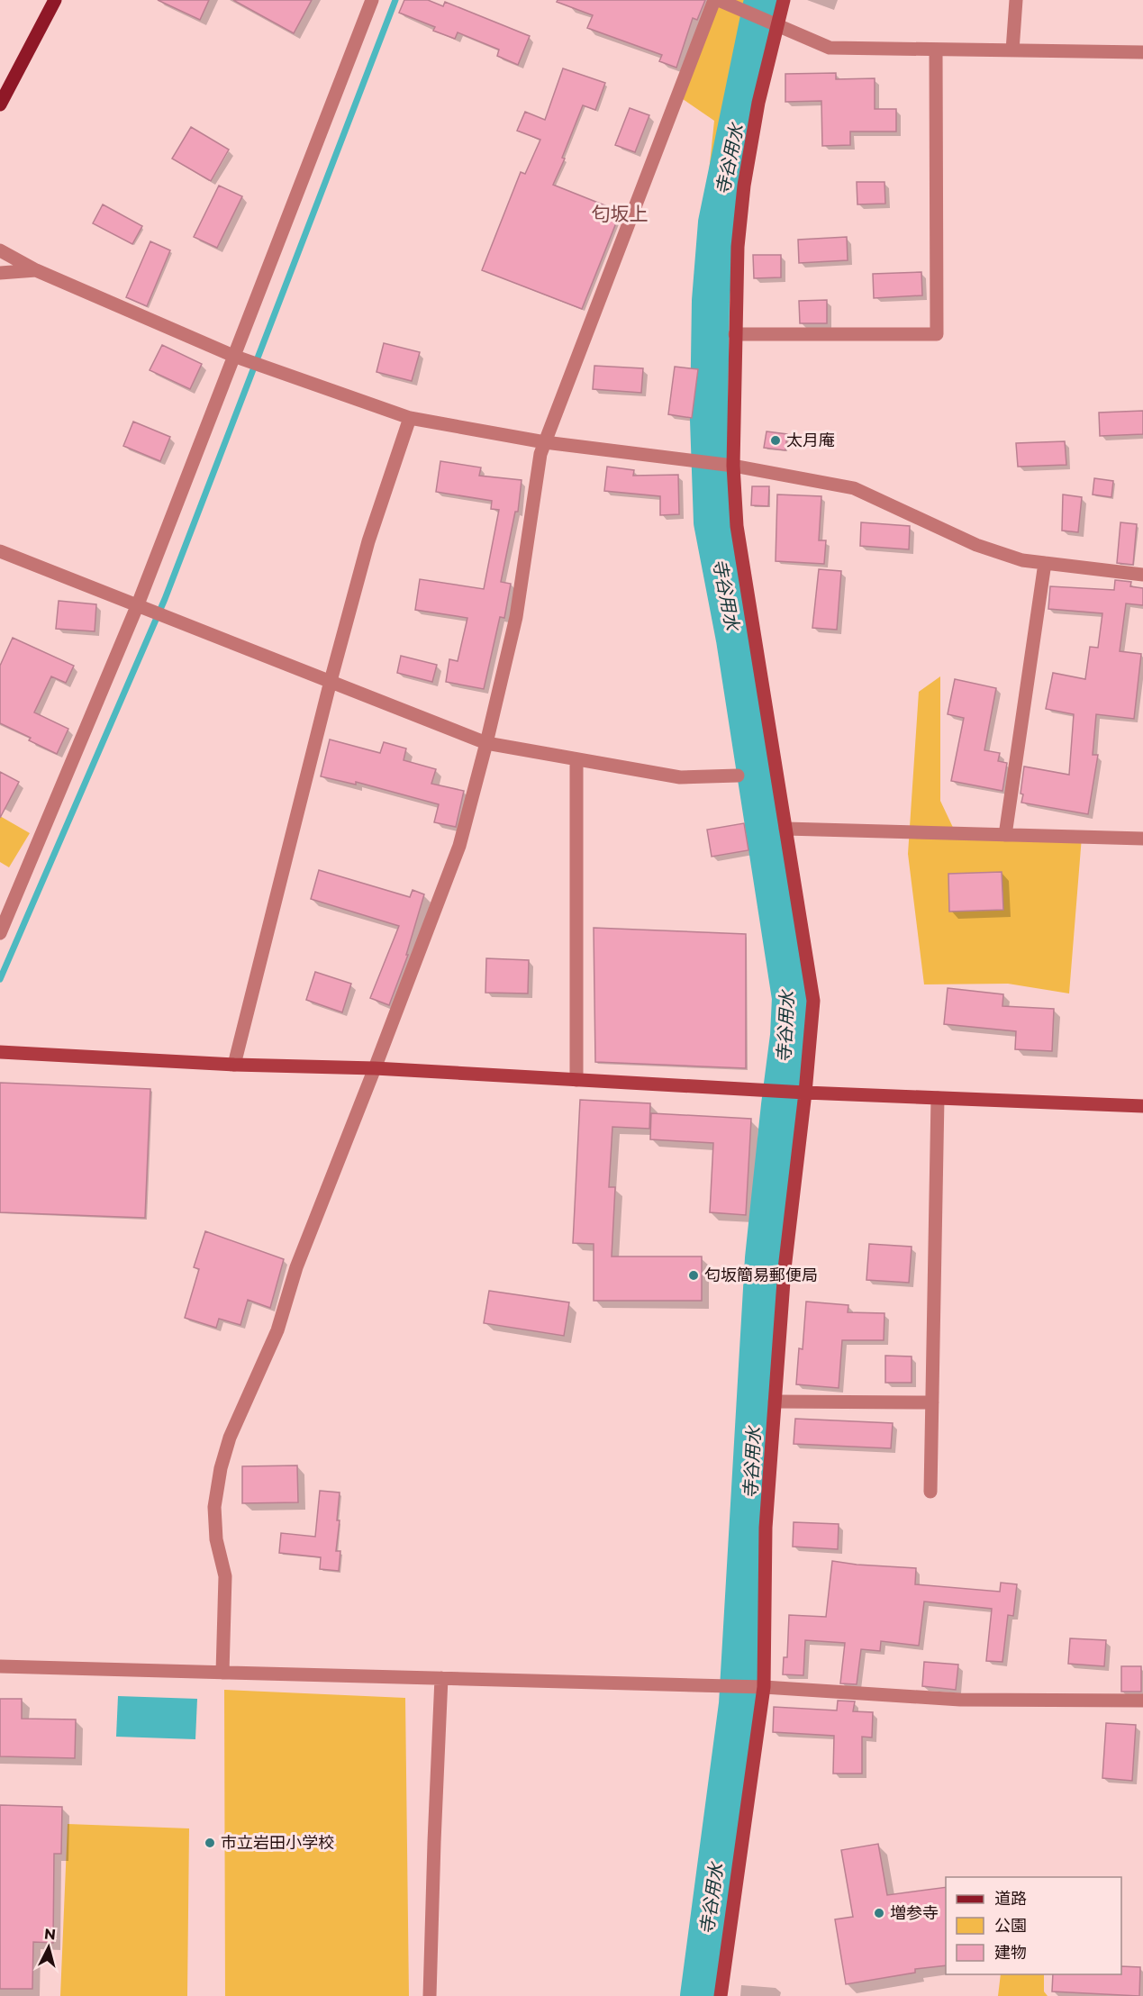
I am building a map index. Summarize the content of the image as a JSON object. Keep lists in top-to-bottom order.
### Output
{
  "districts": ["匂坂上"],
  "water": ["寺谷用水"],
  "places": [
    "太月庵",
    "匂坂簡易郵便局",
    "市立岩田小学校",
    "増参寺"
  ],
  "legend": ["道路", "公園", "建物"],
  "north": "top"
}
